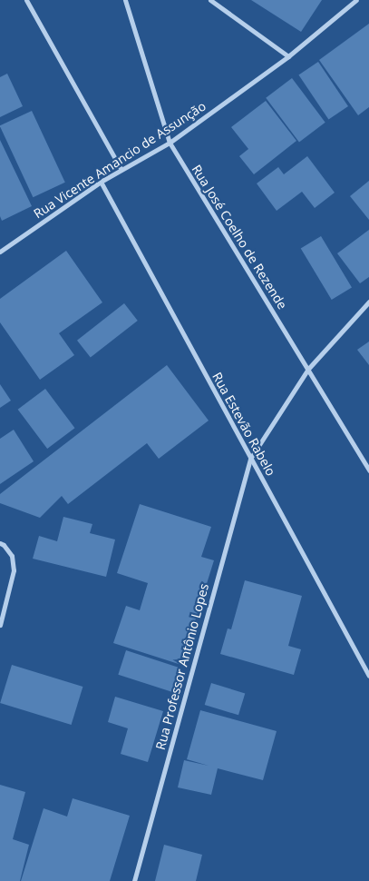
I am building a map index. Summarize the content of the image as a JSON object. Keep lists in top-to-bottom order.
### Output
{
  "streets": {
    "street": [
      "Rua Vicente Amancio de Assunção",
      "Rua José Coelho de Rezende",
      "Rua Estevão Rabelo",
      "Rua Professor Antônio Lopes"
    ]
  },
  "crossings": [
    ["Rua Vicente Amancio de Assunção", "Rua José Coelho de Rezende"],
    ["Rua Vicente Amancio de Assunção", "Rua Estevão Rabelo"],
    ["Rua José Coelho de Rezende", "Rua Professor Antônio Lopes"],
    ["Rua Estevão Rabelo", "Rua Professor Antônio Lopes"]
  ]
}
